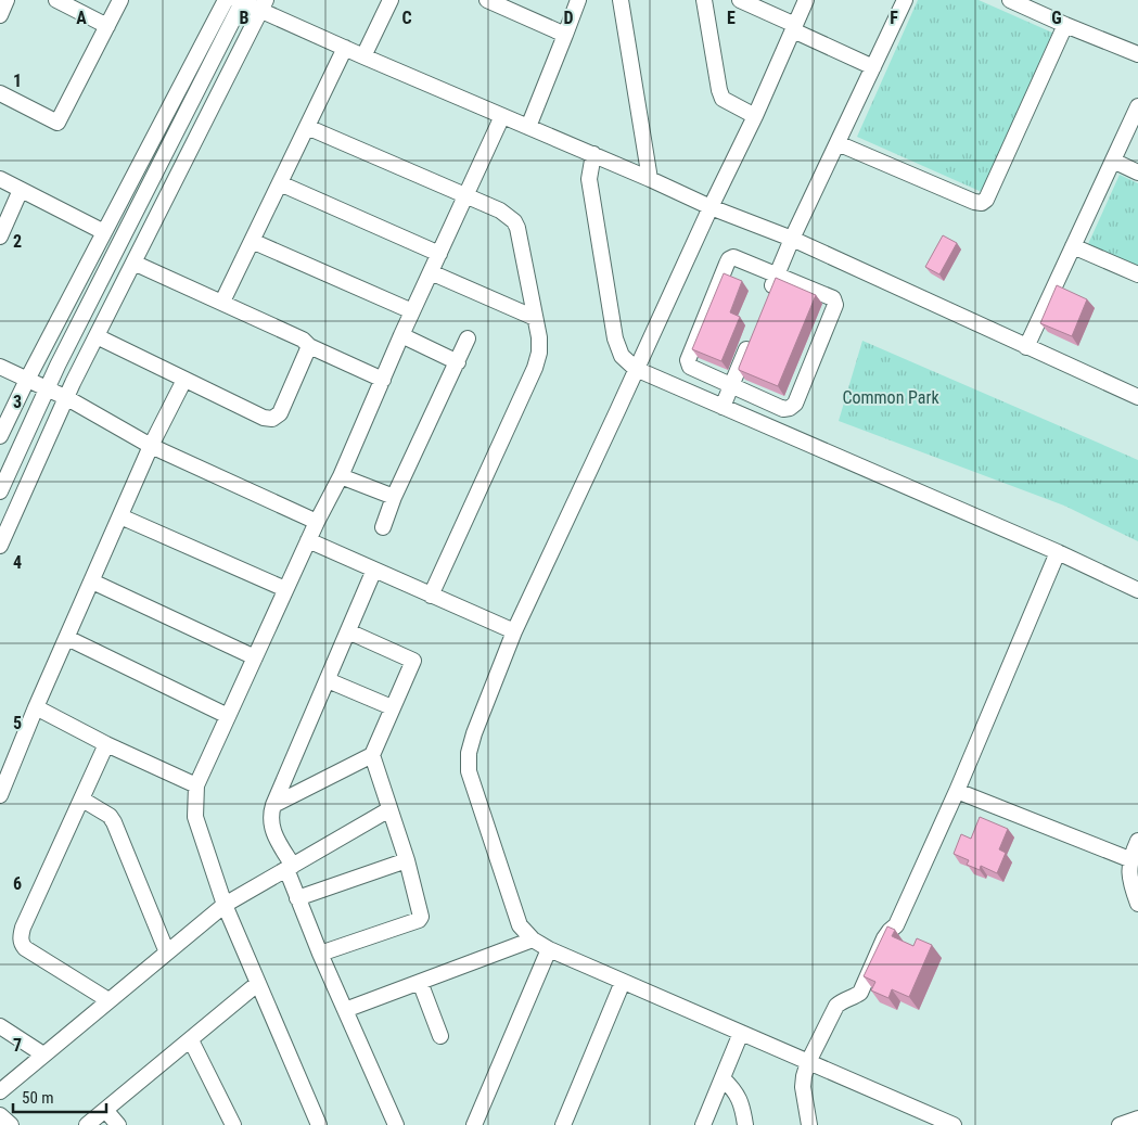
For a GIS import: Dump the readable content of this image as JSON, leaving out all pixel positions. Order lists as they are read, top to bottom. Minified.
{"parks":["Common Park"],"scale_bar":"50 m","grid":{"columns":["A","B","C","D","E","F","G"],"rows":["1","2","3","4","5","6","7"]}}
